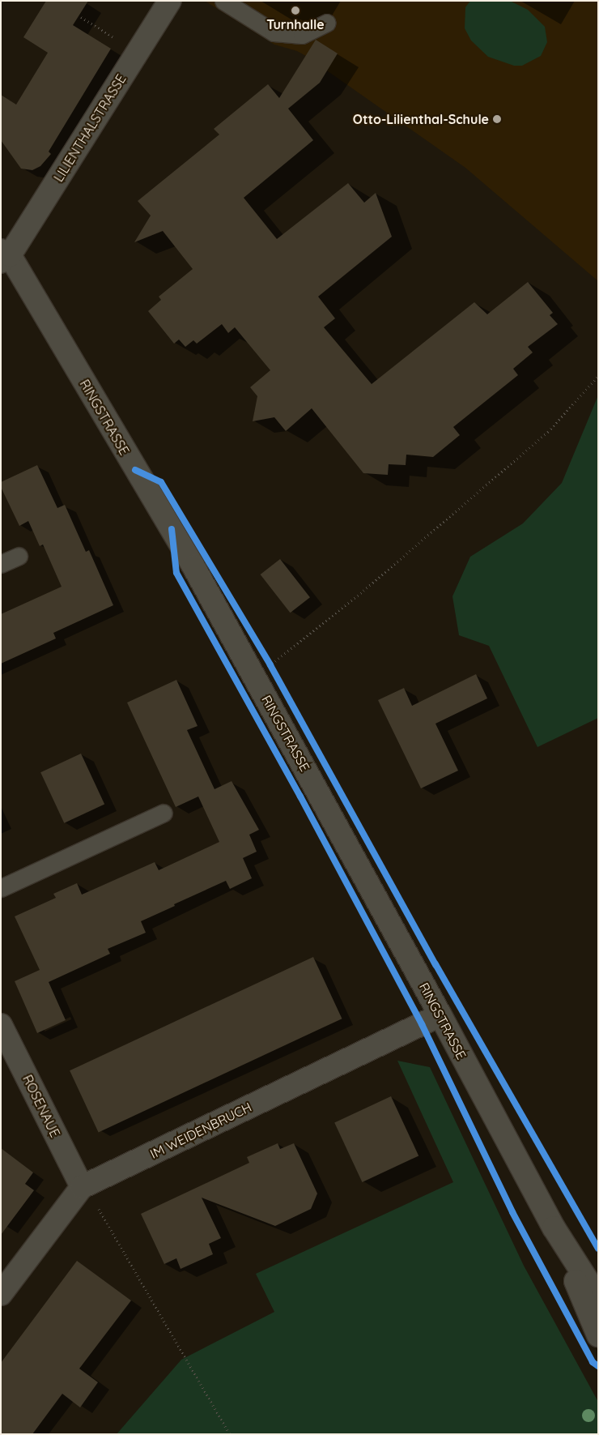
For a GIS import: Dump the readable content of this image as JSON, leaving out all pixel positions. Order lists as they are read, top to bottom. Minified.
{"streets":{"street":["LILIENTHALSTRASSE","RINGSTRASSE","ROSENAUE","IM WEIDENBRUCH"]},"crossings":[["LILIENTHALSTRASSE","RINGSTRASSE"],["RINGSTRASSE","IM WEIDENBRUCH"],["ROSENAUE","IM WEIDENBRUCH"]],"places":["Turnhalle","Otto-Lilienthal-Schule"]}
